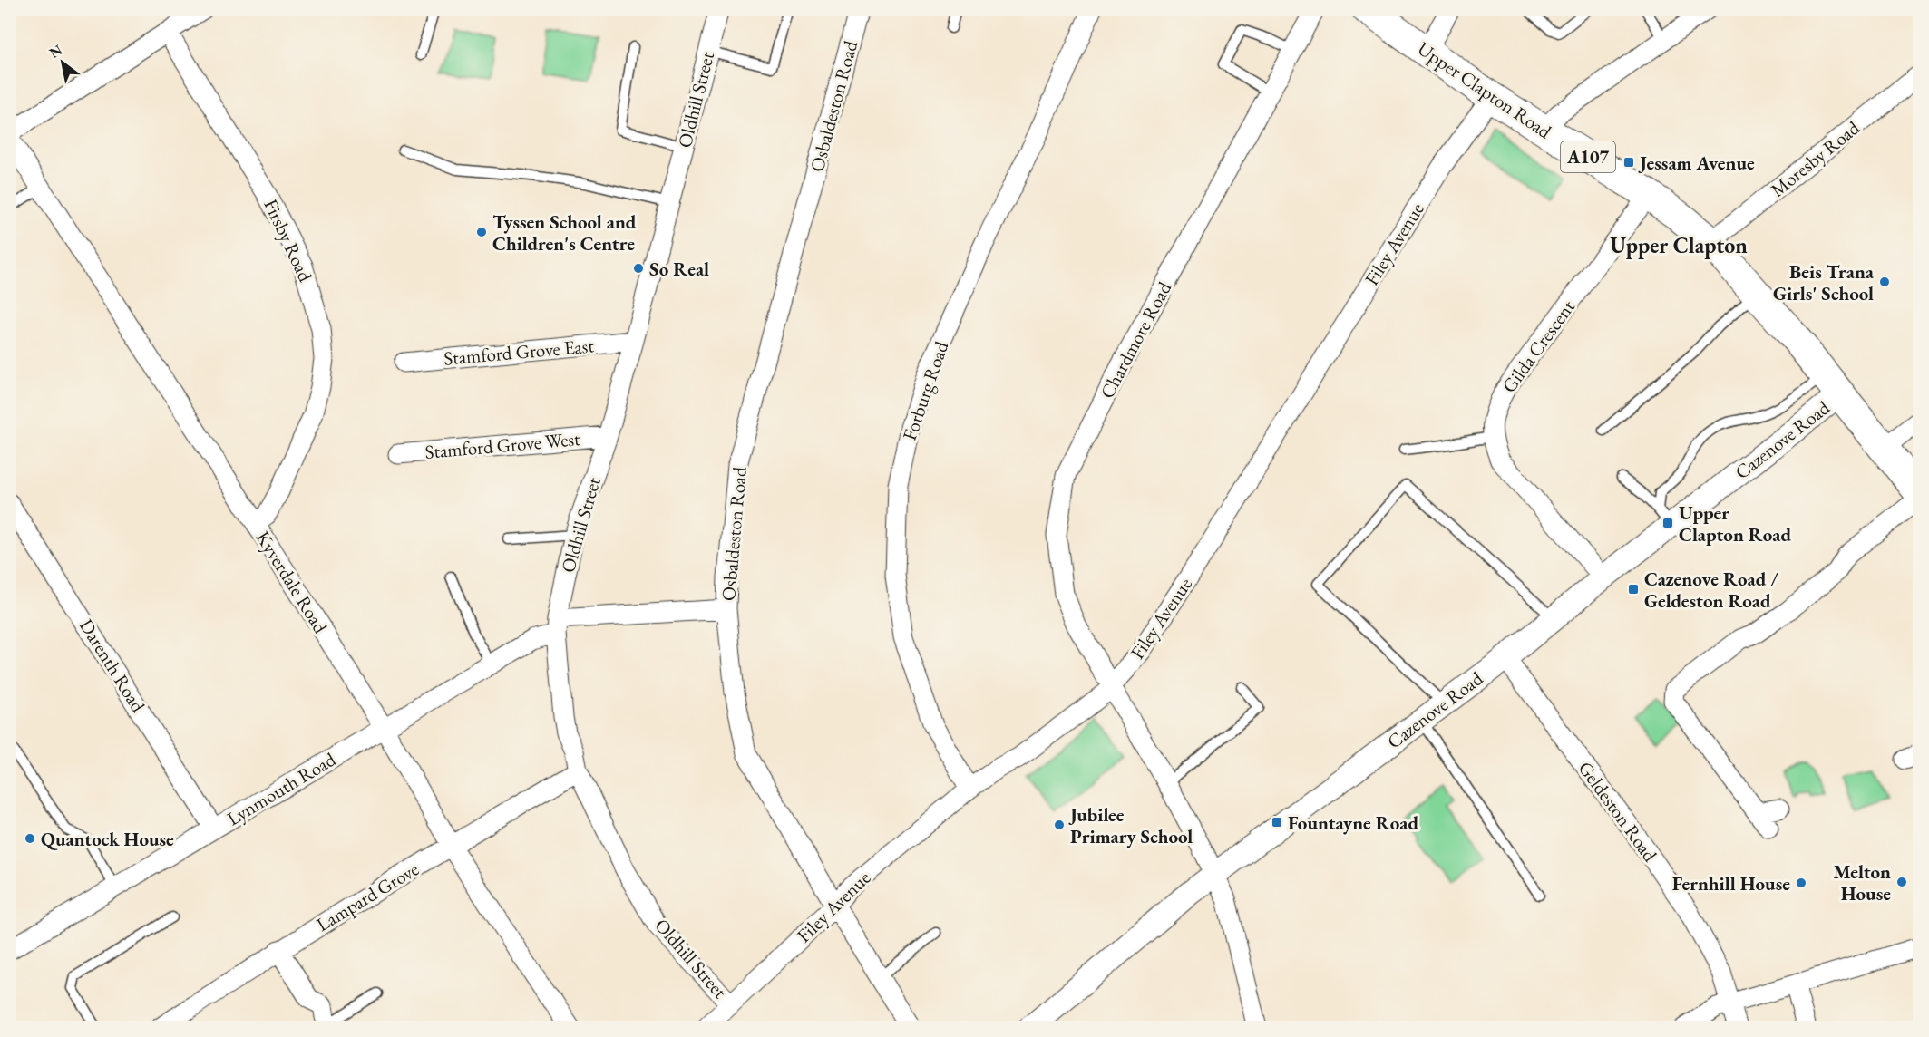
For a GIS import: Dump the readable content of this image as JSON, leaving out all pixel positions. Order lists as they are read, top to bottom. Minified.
{"streets":{"highway":["Upper Clapton Road","A107"],"street":["Oldhill Street","Osbaldeston Road","Moresby Road","Firsby Road","Filey Avenue","Chardmore Road","Gilda Crescent","Stamford Grove East","Forburg Road","Cazenove Road","Stamford Grove West","Kyverdale Road","Darenth Road","Lynmouth Road","Geldeston Road","Lampard Grove"]},"crossings":[["Upper Clapton Road","Moresby Road"],["Upper Clapton Road","Filey Avenue"],["Upper Clapton Road","Gilda Crescent"],["Upper Clapton Road","Cazenove Road"],["Oldhill Street","Filey Avenue"],["Oldhill Street","Stamford Grove East"],["Oldhill Street","Stamford Grove West"],["Oldhill Street","Lynmouth Road"],["Oldhill Street","Lampard Grove"],["Osbaldeston Road","Filey Avenue"],["Osbaldeston Road","Lynmouth Road"],["Firsby Road","Kyverdale Road"],["Filey Avenue","Chardmore Road"],["Filey Avenue","Forburg Road"],["Gilda Crescent","Cazenove Road"],["Cazenove Road","Geldeston Road"],["Kyverdale Road","Lynmouth Road"],["Kyverdale Road","Lampard Grove"],["Darenth Road","Lynmouth Road"]],"districts":["Upper Clapton"],"places":{"transit":["Jessam Avenue","Upper Clapton Road","Cazenove Road / Geldeston Road","Fountayne Road"],"other":["Tyssen School and Children's Centre","So Real","Beis Trana Girls' School","Jubilee Primary School","Quantock House","Melton House","Fernhill House"]},"north":"top left"}
